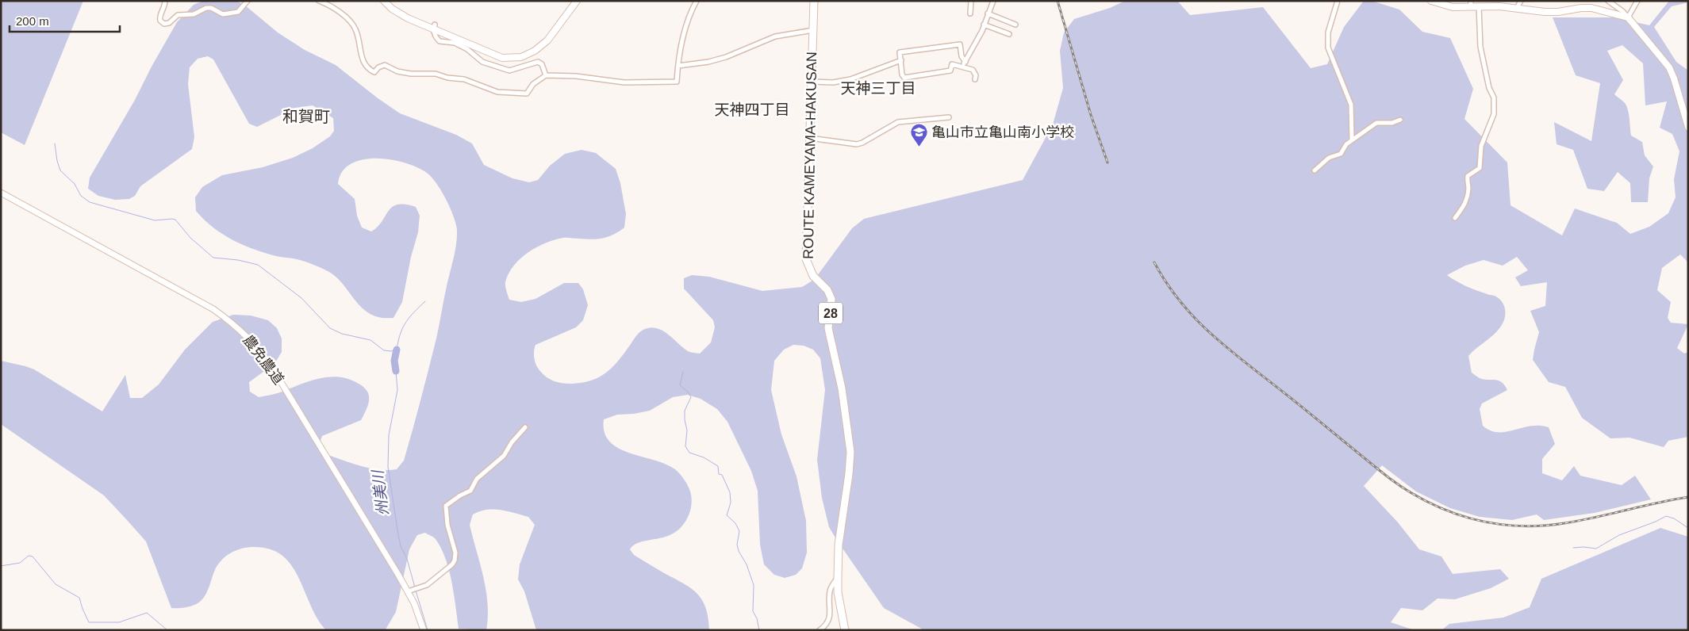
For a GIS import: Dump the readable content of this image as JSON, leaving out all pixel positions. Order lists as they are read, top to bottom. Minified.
{"streets":{"main road":["ROUTE KAMEYAMA-HAKUSAN","28"],"street":["農免農道"]},"districts":["天神三丁目","天神四丁目","和賀町"],"water":["州美川"],"places":{"school or university":["亀山市立亀山南小学校"]},"scale_bar":"200 m"}
